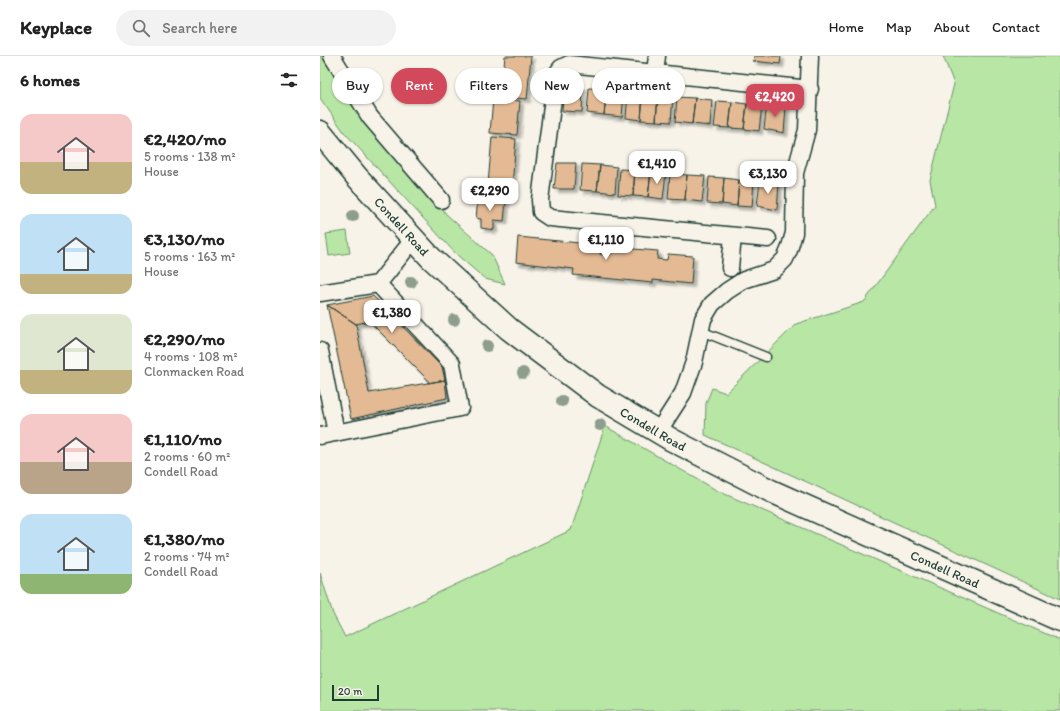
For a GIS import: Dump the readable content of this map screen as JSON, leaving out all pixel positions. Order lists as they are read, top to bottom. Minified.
{"streets":{"main road":["Condell Road"]},"scale_bar":"20 m","page":{"header":"Keyplace","search":"Search here","nav":["Home","Map","About","Contact"],"heading":"6 homes","chip":["Buy","Rent","Filters","New","Apartment"],"price":["€2,420","€1,410","€3,130","€2,290","€1,110","€1,380"],"list":[{"name":"€2,420/mo","note":"5 rooms · 138 m² · House"},{"name":"€3,130/mo","note":"5 rooms · 163 m² · House"},{"name":"€2,290/mo","note":"4 rooms · 108 m² · Clonmacken Road"},{"name":"€1,110/mo","note":"2 rooms · 60 m² · Condell Road"},{"name":"€1,380/mo","note":"2 rooms · 74 m² · Condell Road"}],"scale":"20 m"}}
